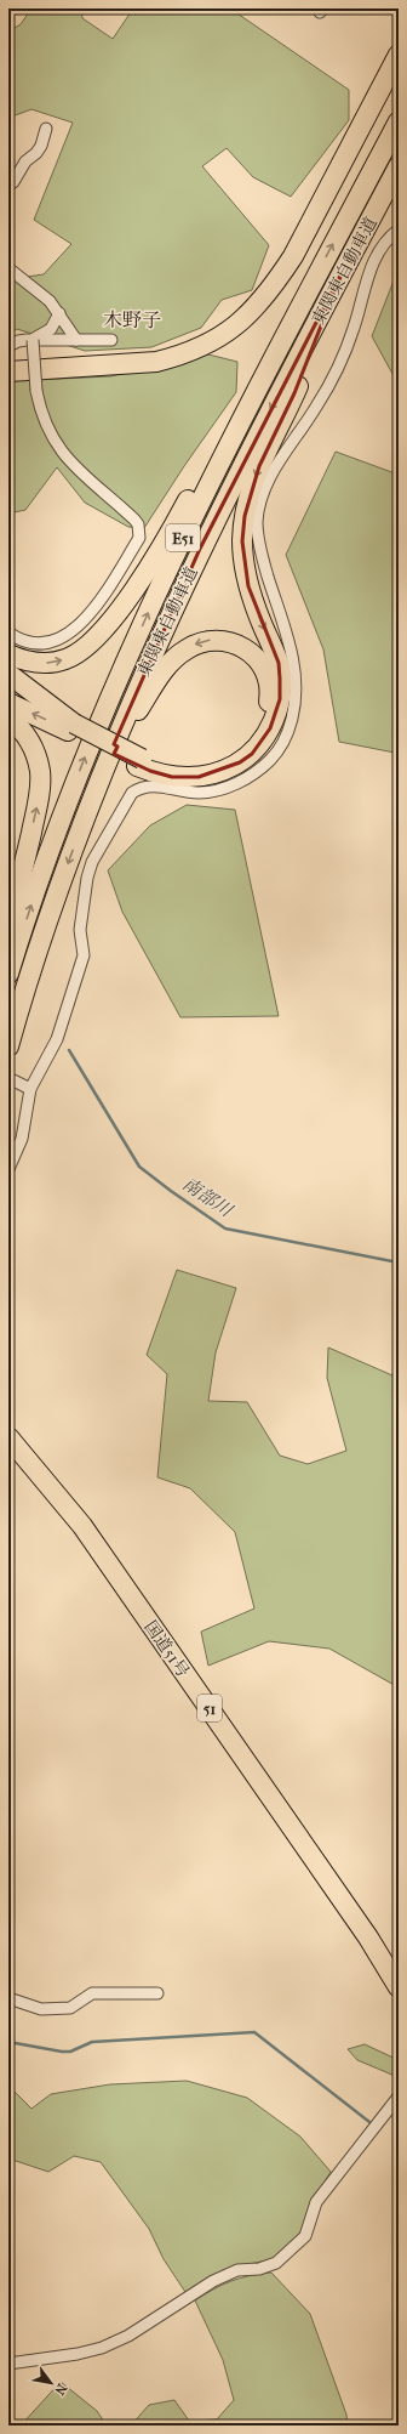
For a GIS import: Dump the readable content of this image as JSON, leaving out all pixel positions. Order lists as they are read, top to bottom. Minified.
{"streets":{"highway":["東関東自動車道","E51","国道51号","51"]},"districts":["木野子"],"water":["南部川"],"north":"bottom right"}
